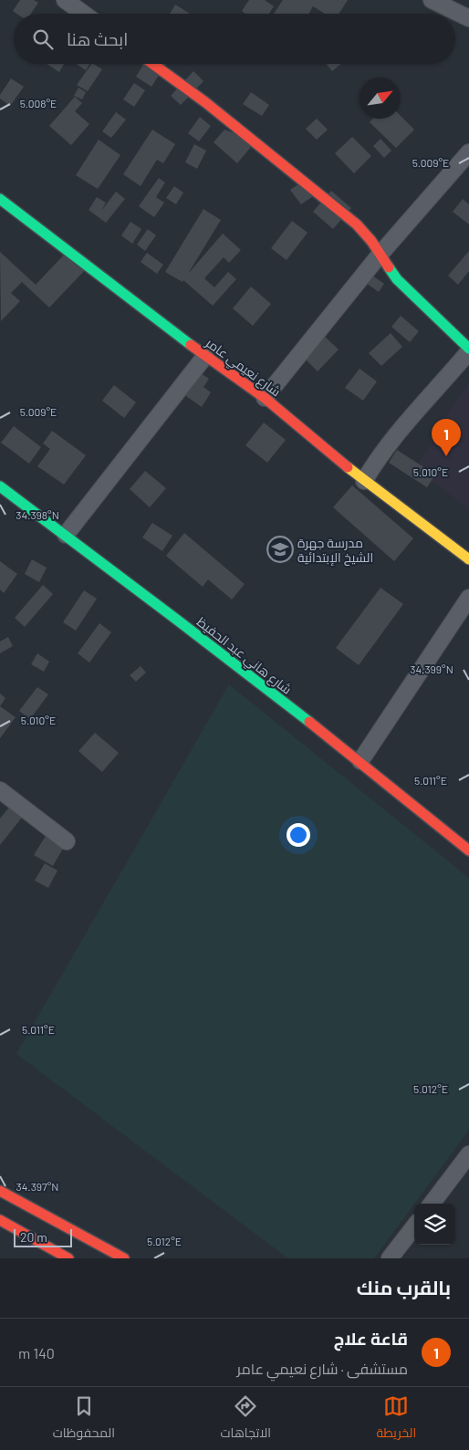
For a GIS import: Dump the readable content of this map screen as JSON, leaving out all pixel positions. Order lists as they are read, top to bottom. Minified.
{"streets":{"street":["شارع نعيمي عامر","شارع هاني عبد الحفيظ"]},"places":{"school or university":["مدرسة جهرة الشيخ الإبتدائية"]},"scale_bar":"20 m","north":"top right","page":{"search":"ابحث هنا","pins":"1","scale":"20 m","heading":"بالقرب منك","list":[{"mark":"1","name":"قاعة علاج","note":"مستشفى · شارع نعيمي عامر","value":"140 m"}],"nav":["الخريطة","الاتجاهات","المحفوظات"]},"coordinates":["5.008°E","5.009°E","5.010°E","34.398°N","34.399°N","5.011°E","5.012°E","34.397°N"]}
